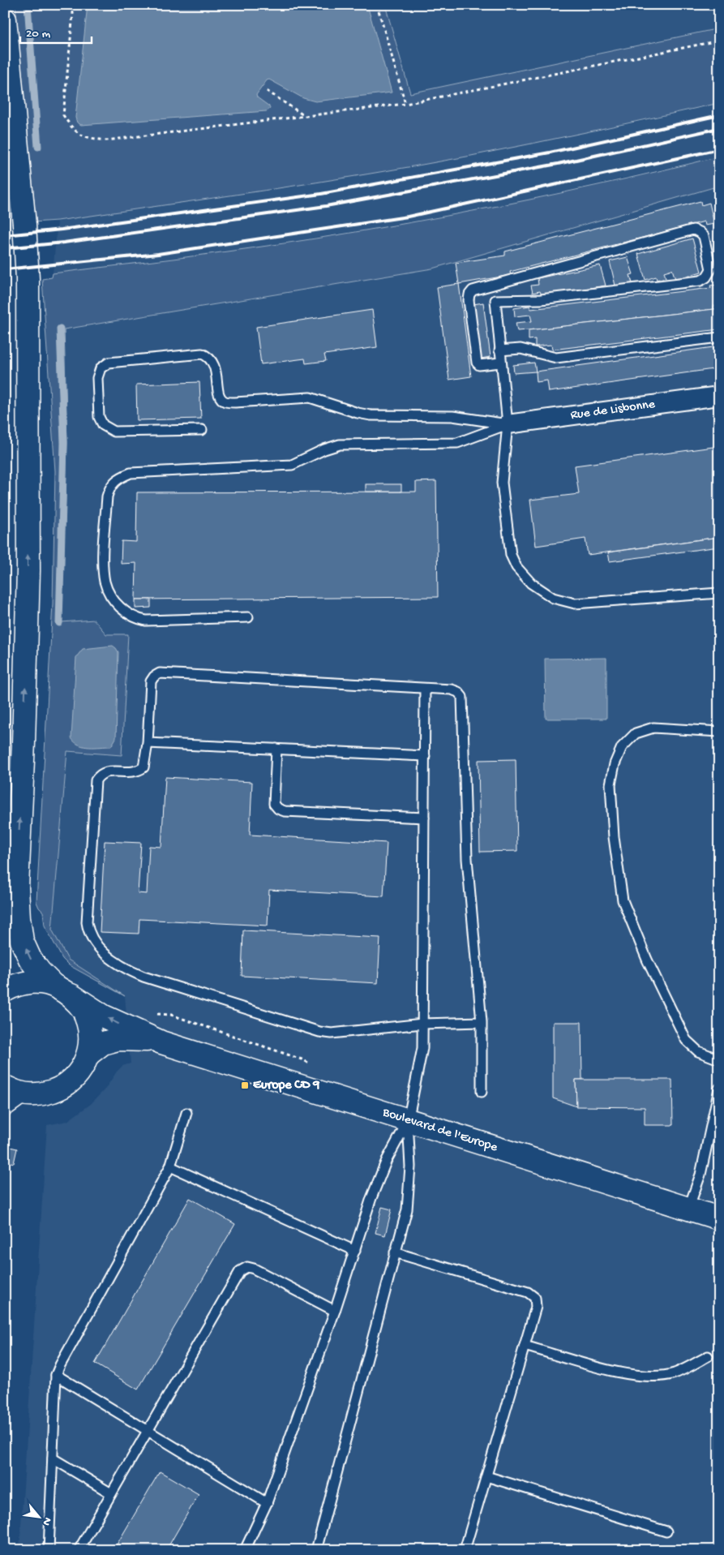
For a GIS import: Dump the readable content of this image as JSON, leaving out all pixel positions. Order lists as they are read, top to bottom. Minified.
{"streets":{"main road":["Boulevard de l'Europe"],"street":["Rue de Lisbonne"]},"places":{"transit":["Europe CD 9"]},"scale_bar":"20 m","north":"bottom right"}
